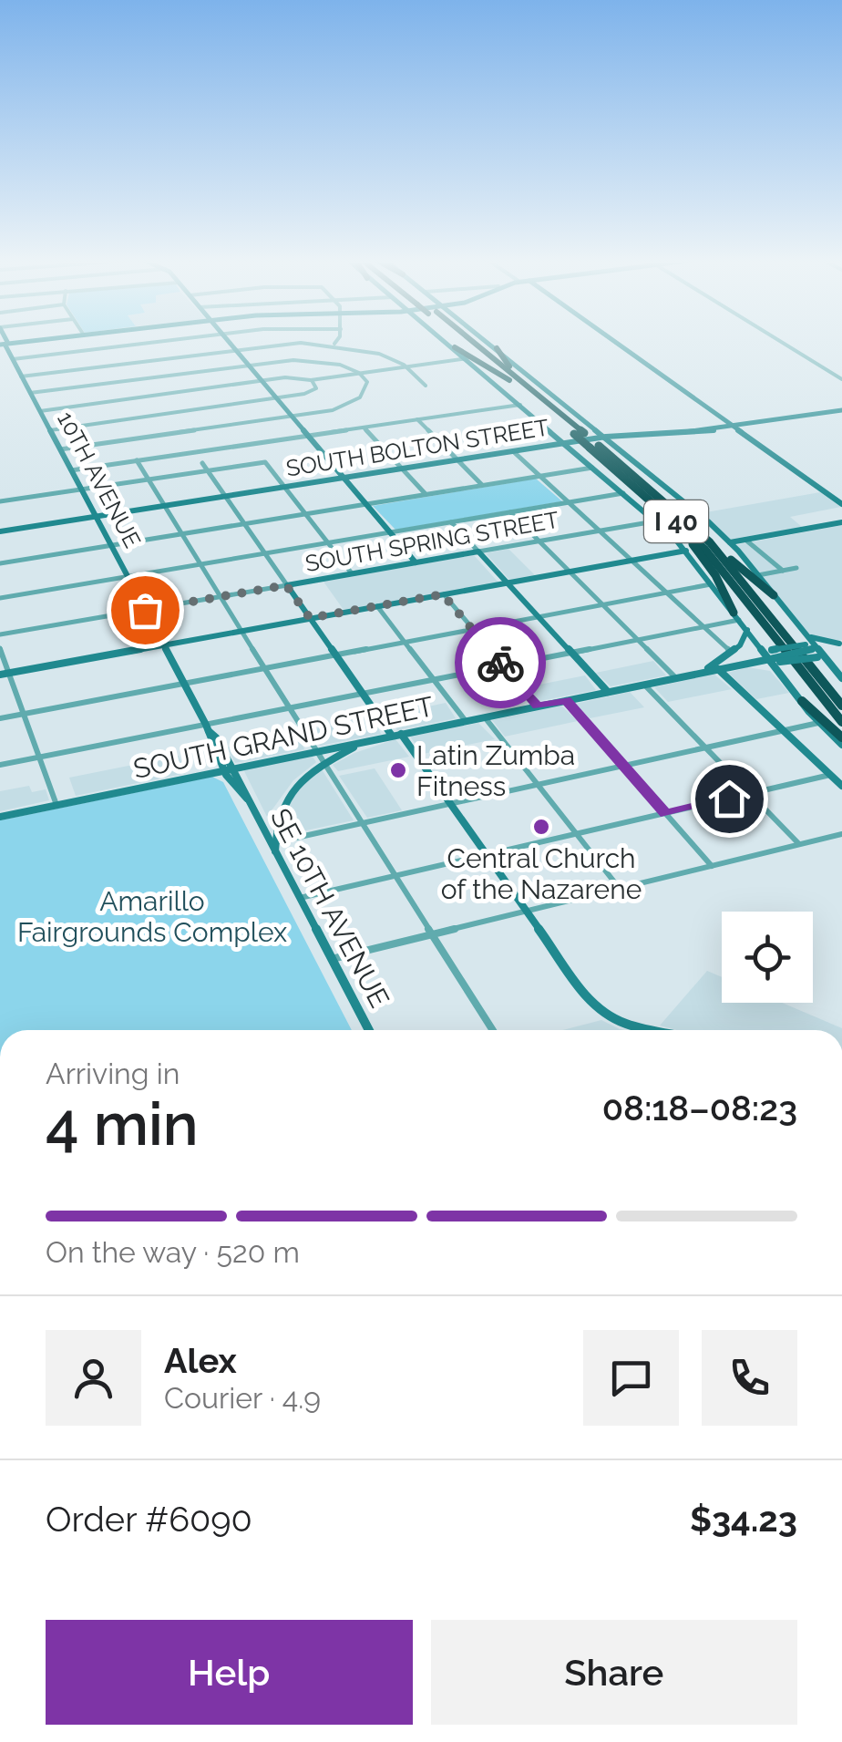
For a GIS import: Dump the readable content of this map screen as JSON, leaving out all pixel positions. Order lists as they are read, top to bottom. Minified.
{"streets":{"highway":["I 40"],"main road":["SOUTH BOLTON STREET","10TH AVENUE","SOUTH SPRING STREET","SOUTH GRAND STREET","SE 10TH AVENUE"]},"crossings":[["SOUTH BOLTON STREET","10TH AVENUE"],["10TH AVENUE","SOUTH SPRING STREET"],["10TH AVENUE","SOUTH GRAND STREET"],["10TH AVENUE","SE 10TH AVENUE"]],"parks":["Amarillo Fairgrounds Complex"],"places":["Latin Zumba Fitness","Central Church of the Nazarene"],"page":{"heading":["4 min","Arriving in","08:18–08:23"],"panel":["Alex","Courier · 4.9","Order #6090","$34.23"],"bar":"On the way · 520 m","buttons":["Help","Share"]}}
